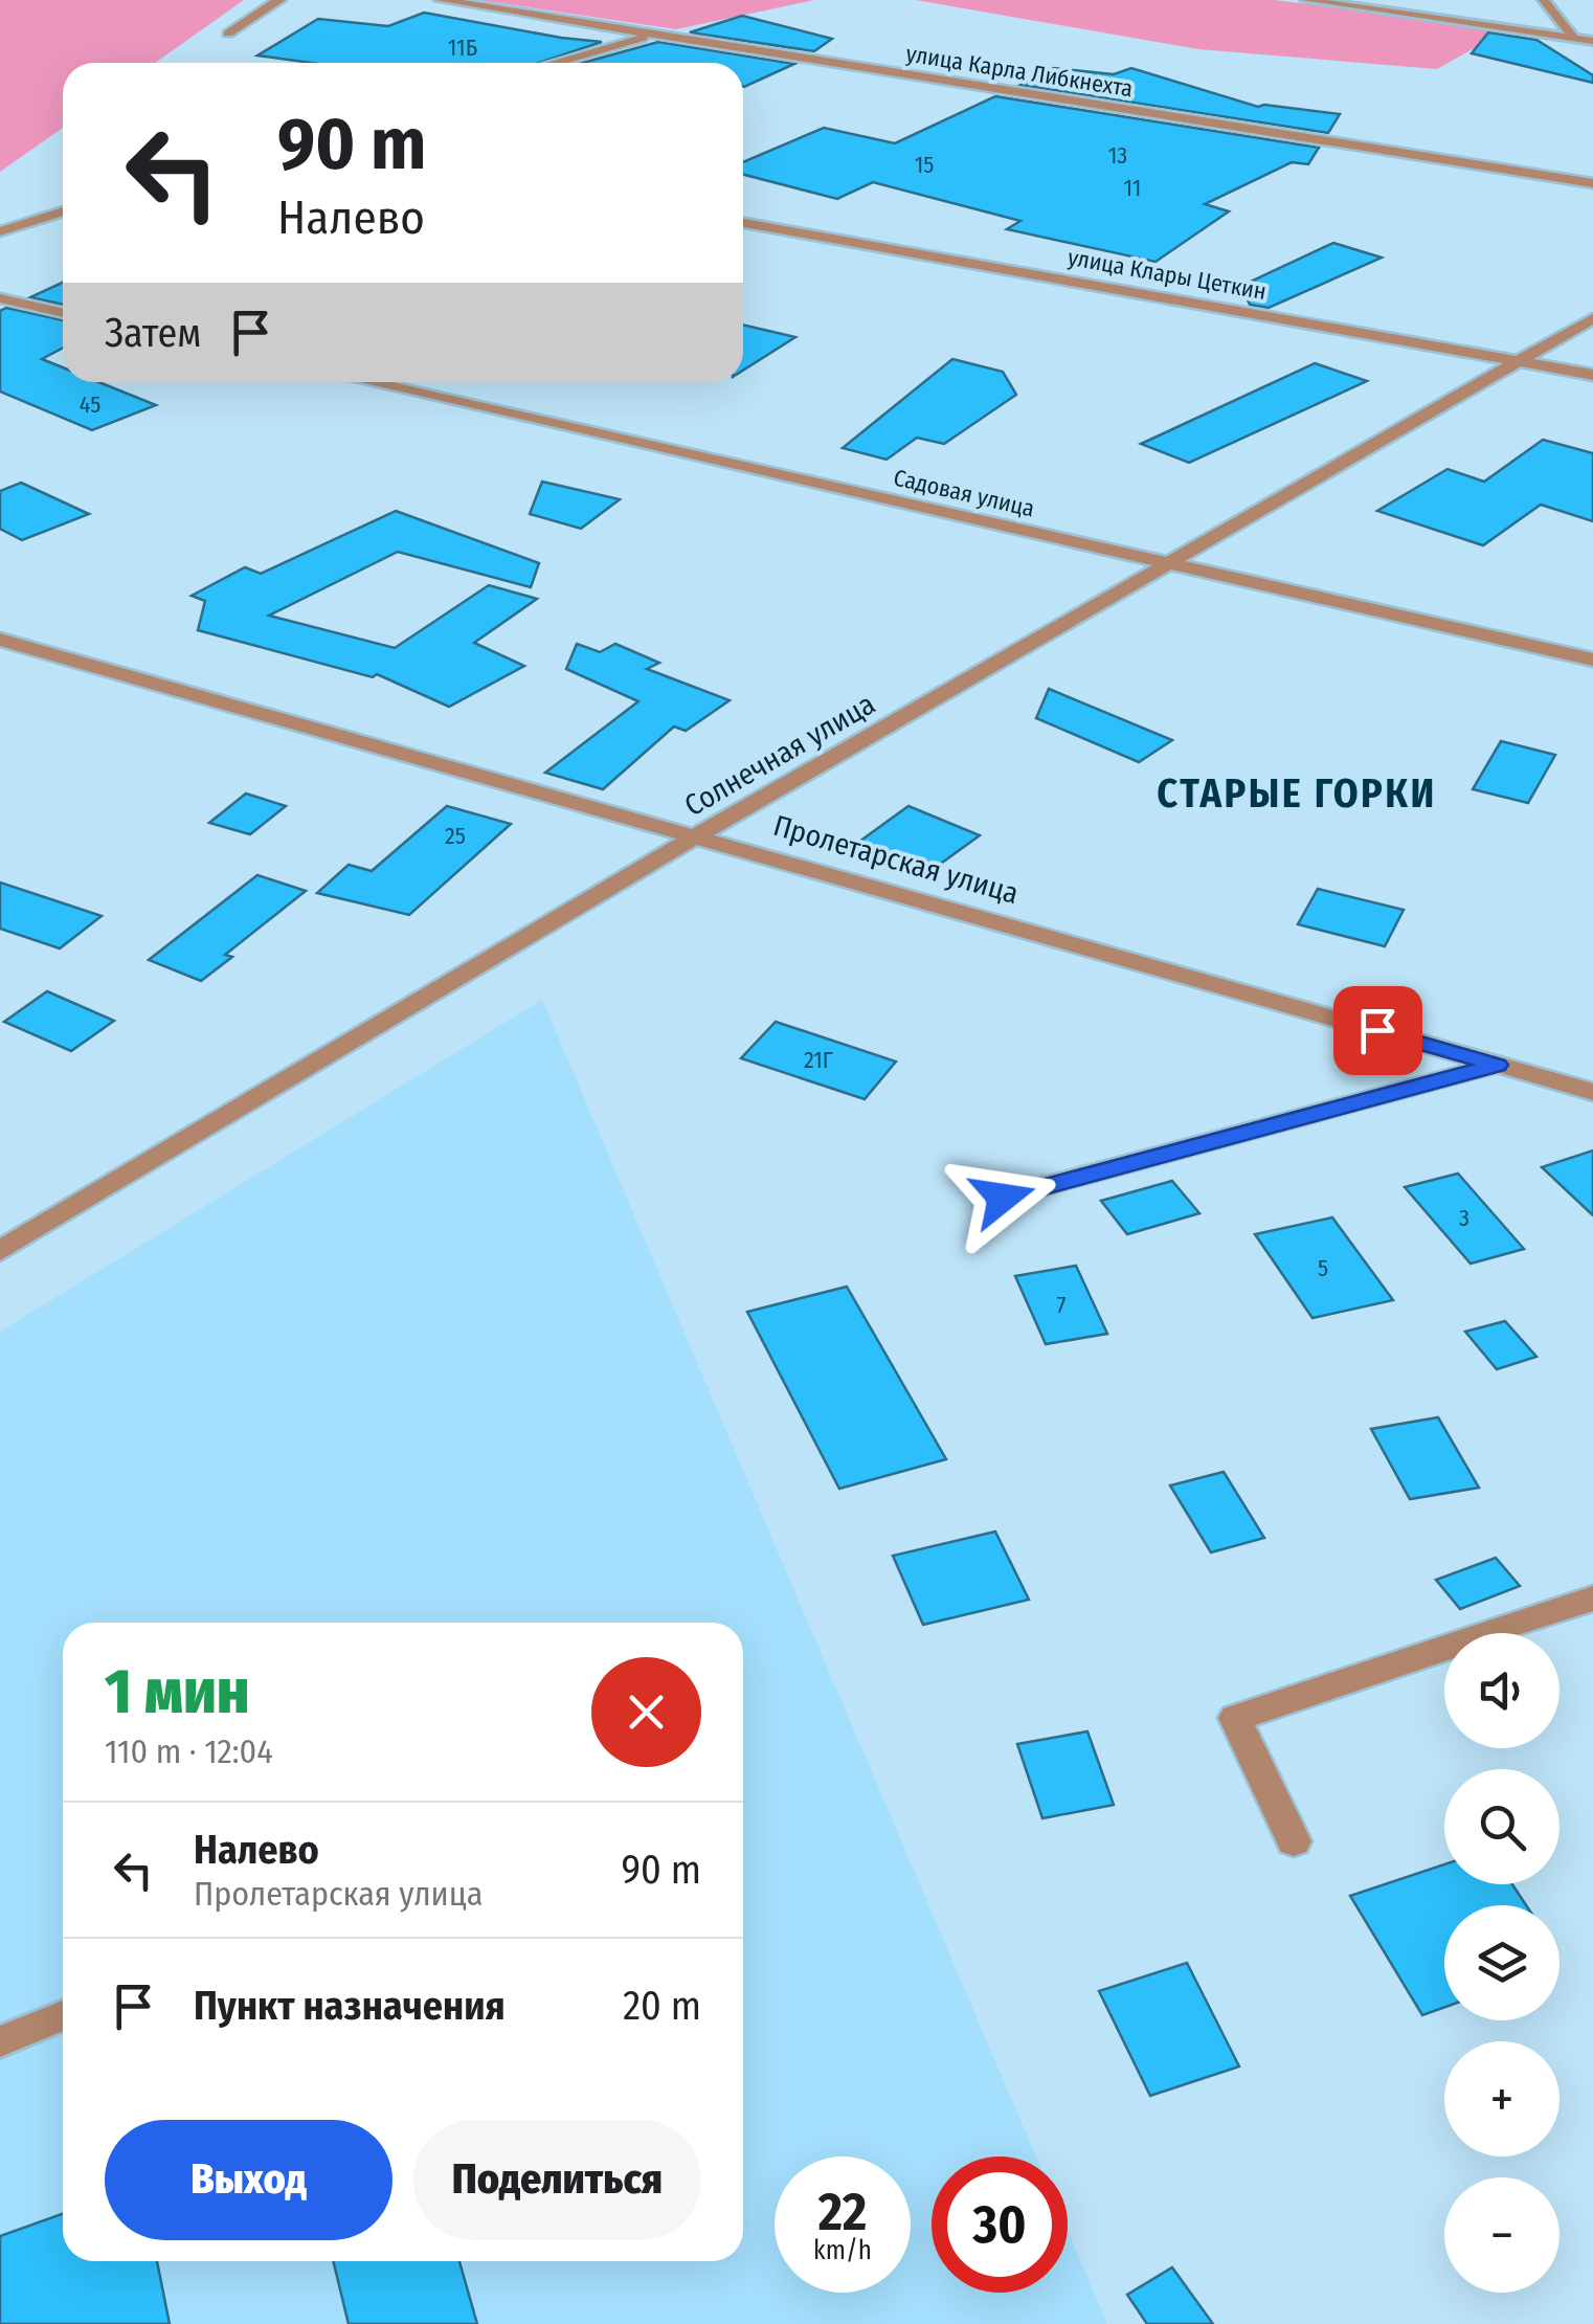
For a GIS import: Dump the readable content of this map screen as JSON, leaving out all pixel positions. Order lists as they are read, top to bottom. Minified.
{"streets":{"street":["улица Карла Либкнехта","улица Клары Цеткин","Садовая улица","Солнечная улица","Пролетарская улица"]},"crossings":[["улица Клары Цеткин","Солнечная улица"],["Садовая улица","Солнечная улица"],["Солнечная улица","Пролетарская улица"]],"districts":["СТАРЫЕ ГОРКИ"],"house_numbers":["11Б","13","15","11","45","25","21Г","3","5","7"],"page":{"turn":["90 m","Налево"],"then":"Затем","heading":["1 мин","110 m · 12:04"],"map_buttons":["+","−"],"list":[{"name":"Налево","note":"Пролетарская улица","value":"90 m"},{"name":"Пункт назначения","value":"20 m"}],"buttons":["Выход","Поделиться"],"speed":"22 km/h","limit":"30"}}
